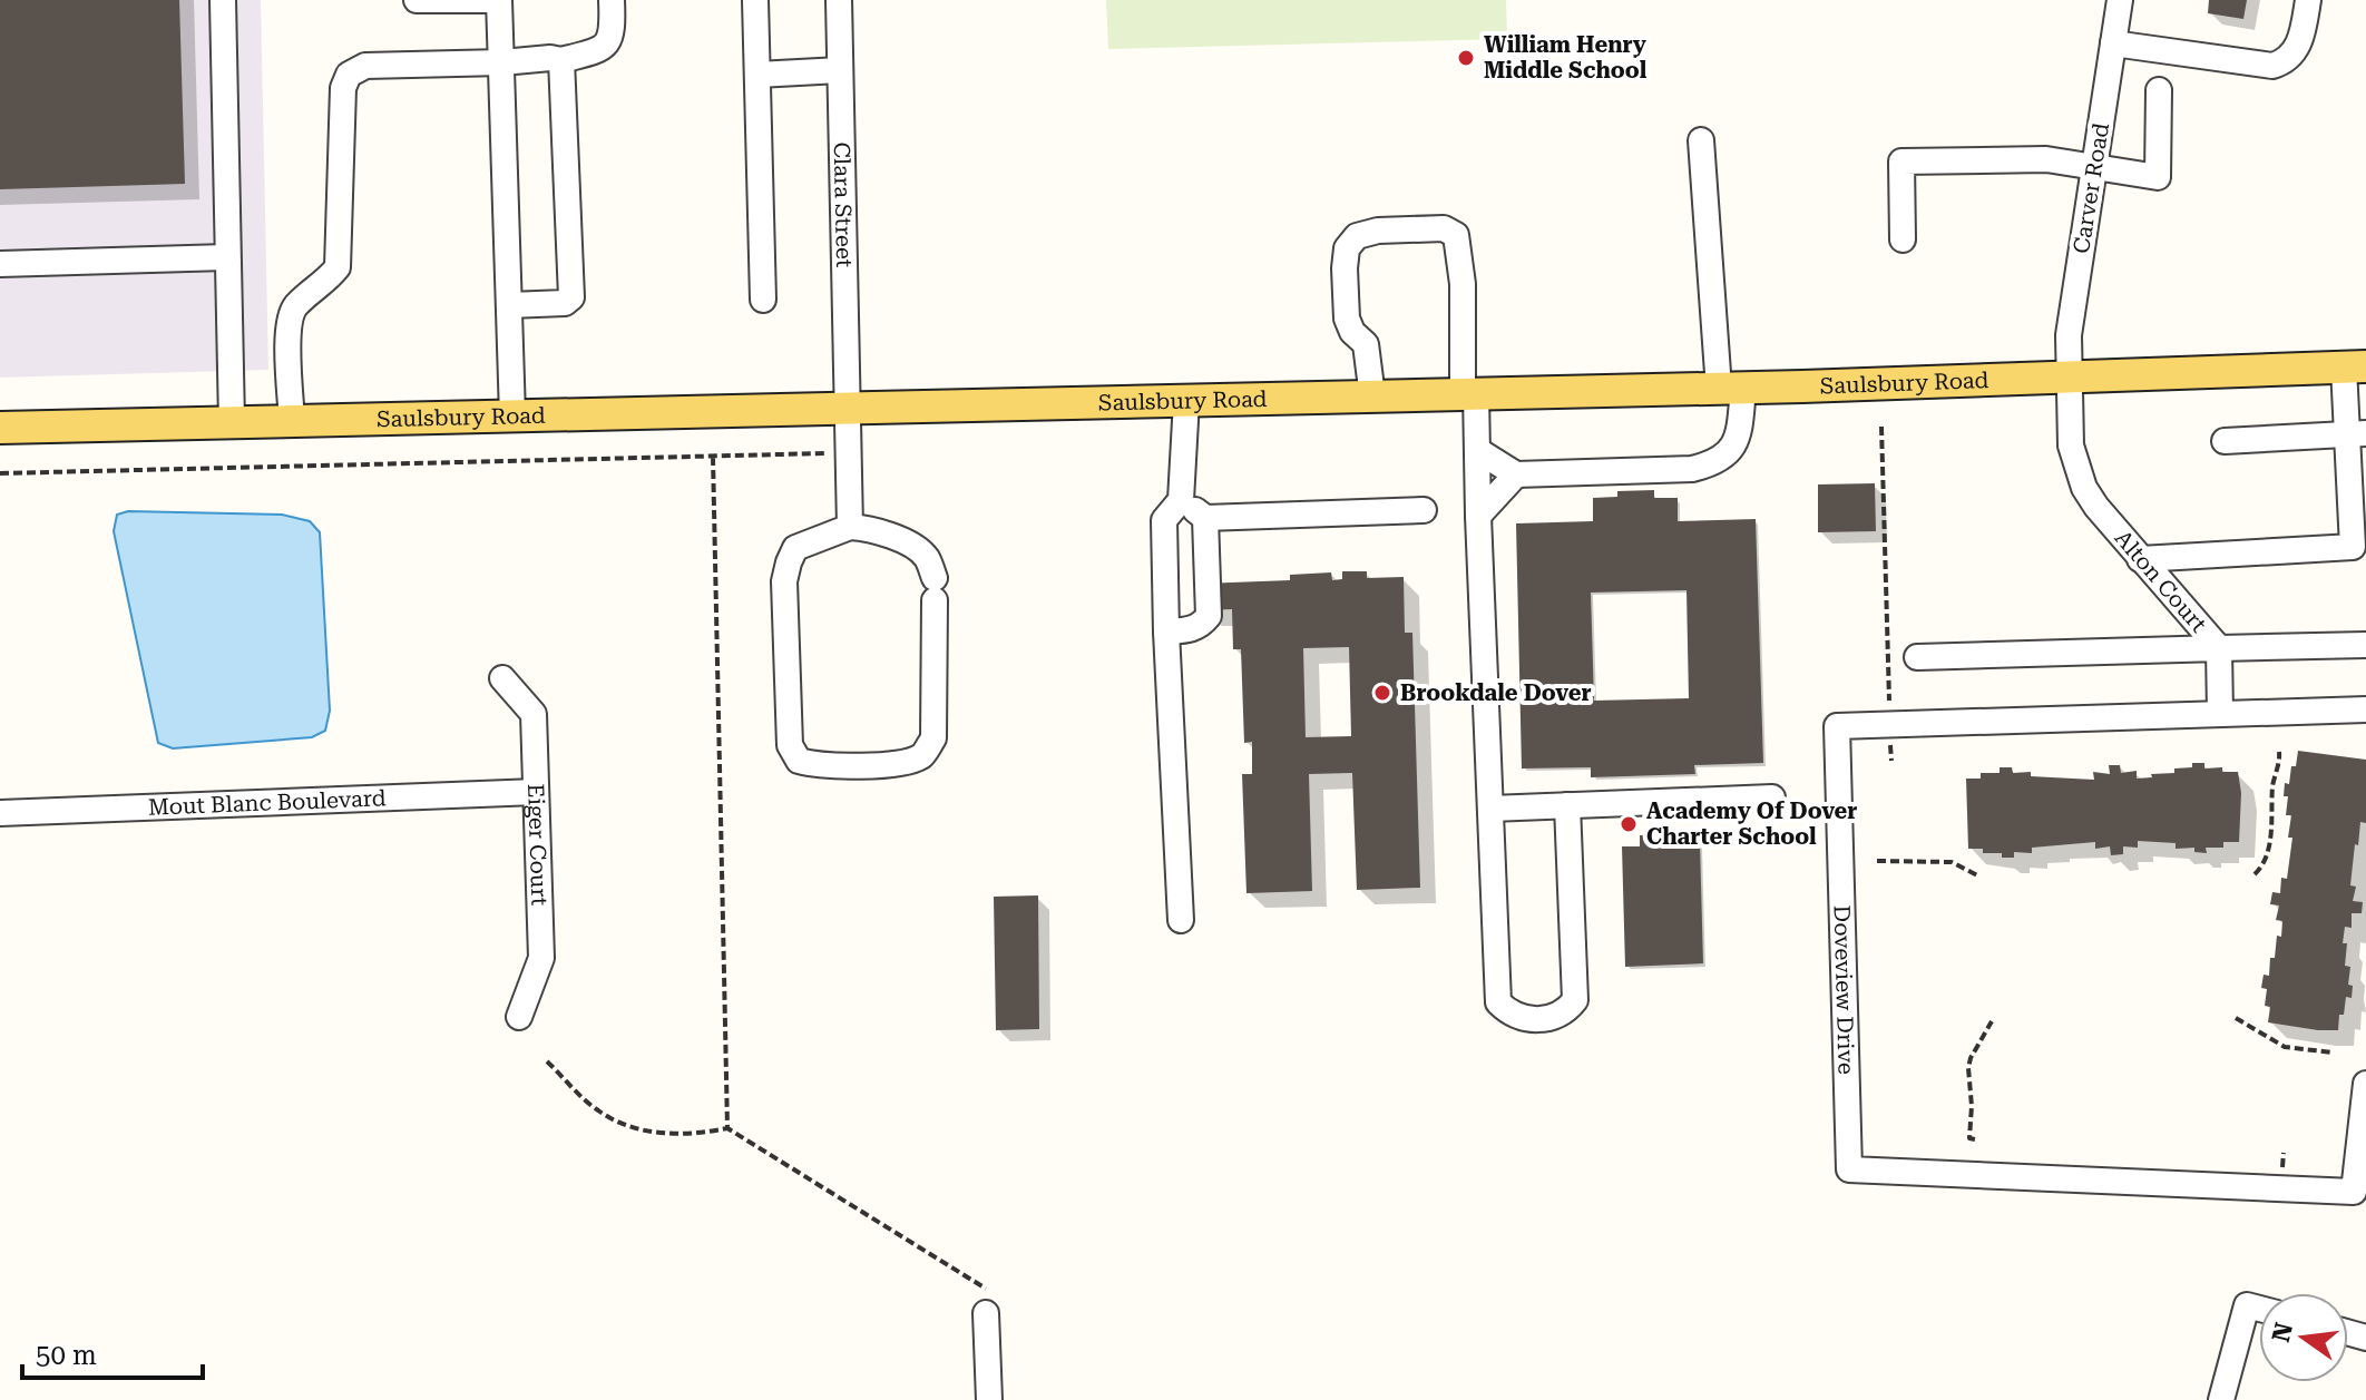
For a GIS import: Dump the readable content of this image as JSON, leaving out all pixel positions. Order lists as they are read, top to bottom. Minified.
{"streets":{"main road":["Saulsbury Road"],"street":["Carver Road","Clara Street","Alton Court","Mout Blanc Boulevard","Eiger Court","Doveview Drive"]},"crossings":[["Carver Road","Saulsbury Road"],["Carver Road","Alton Court"],["Clara Street","Saulsbury Road"],["Saulsbury Road","Alton Court"],["Mout Blanc Boulevard","Eiger Court"]],"places":["William Henry Middle School","Brookdale Dover","Academy Of Dover Charter School"],"scale_bar":"50 m","north":"left"}
